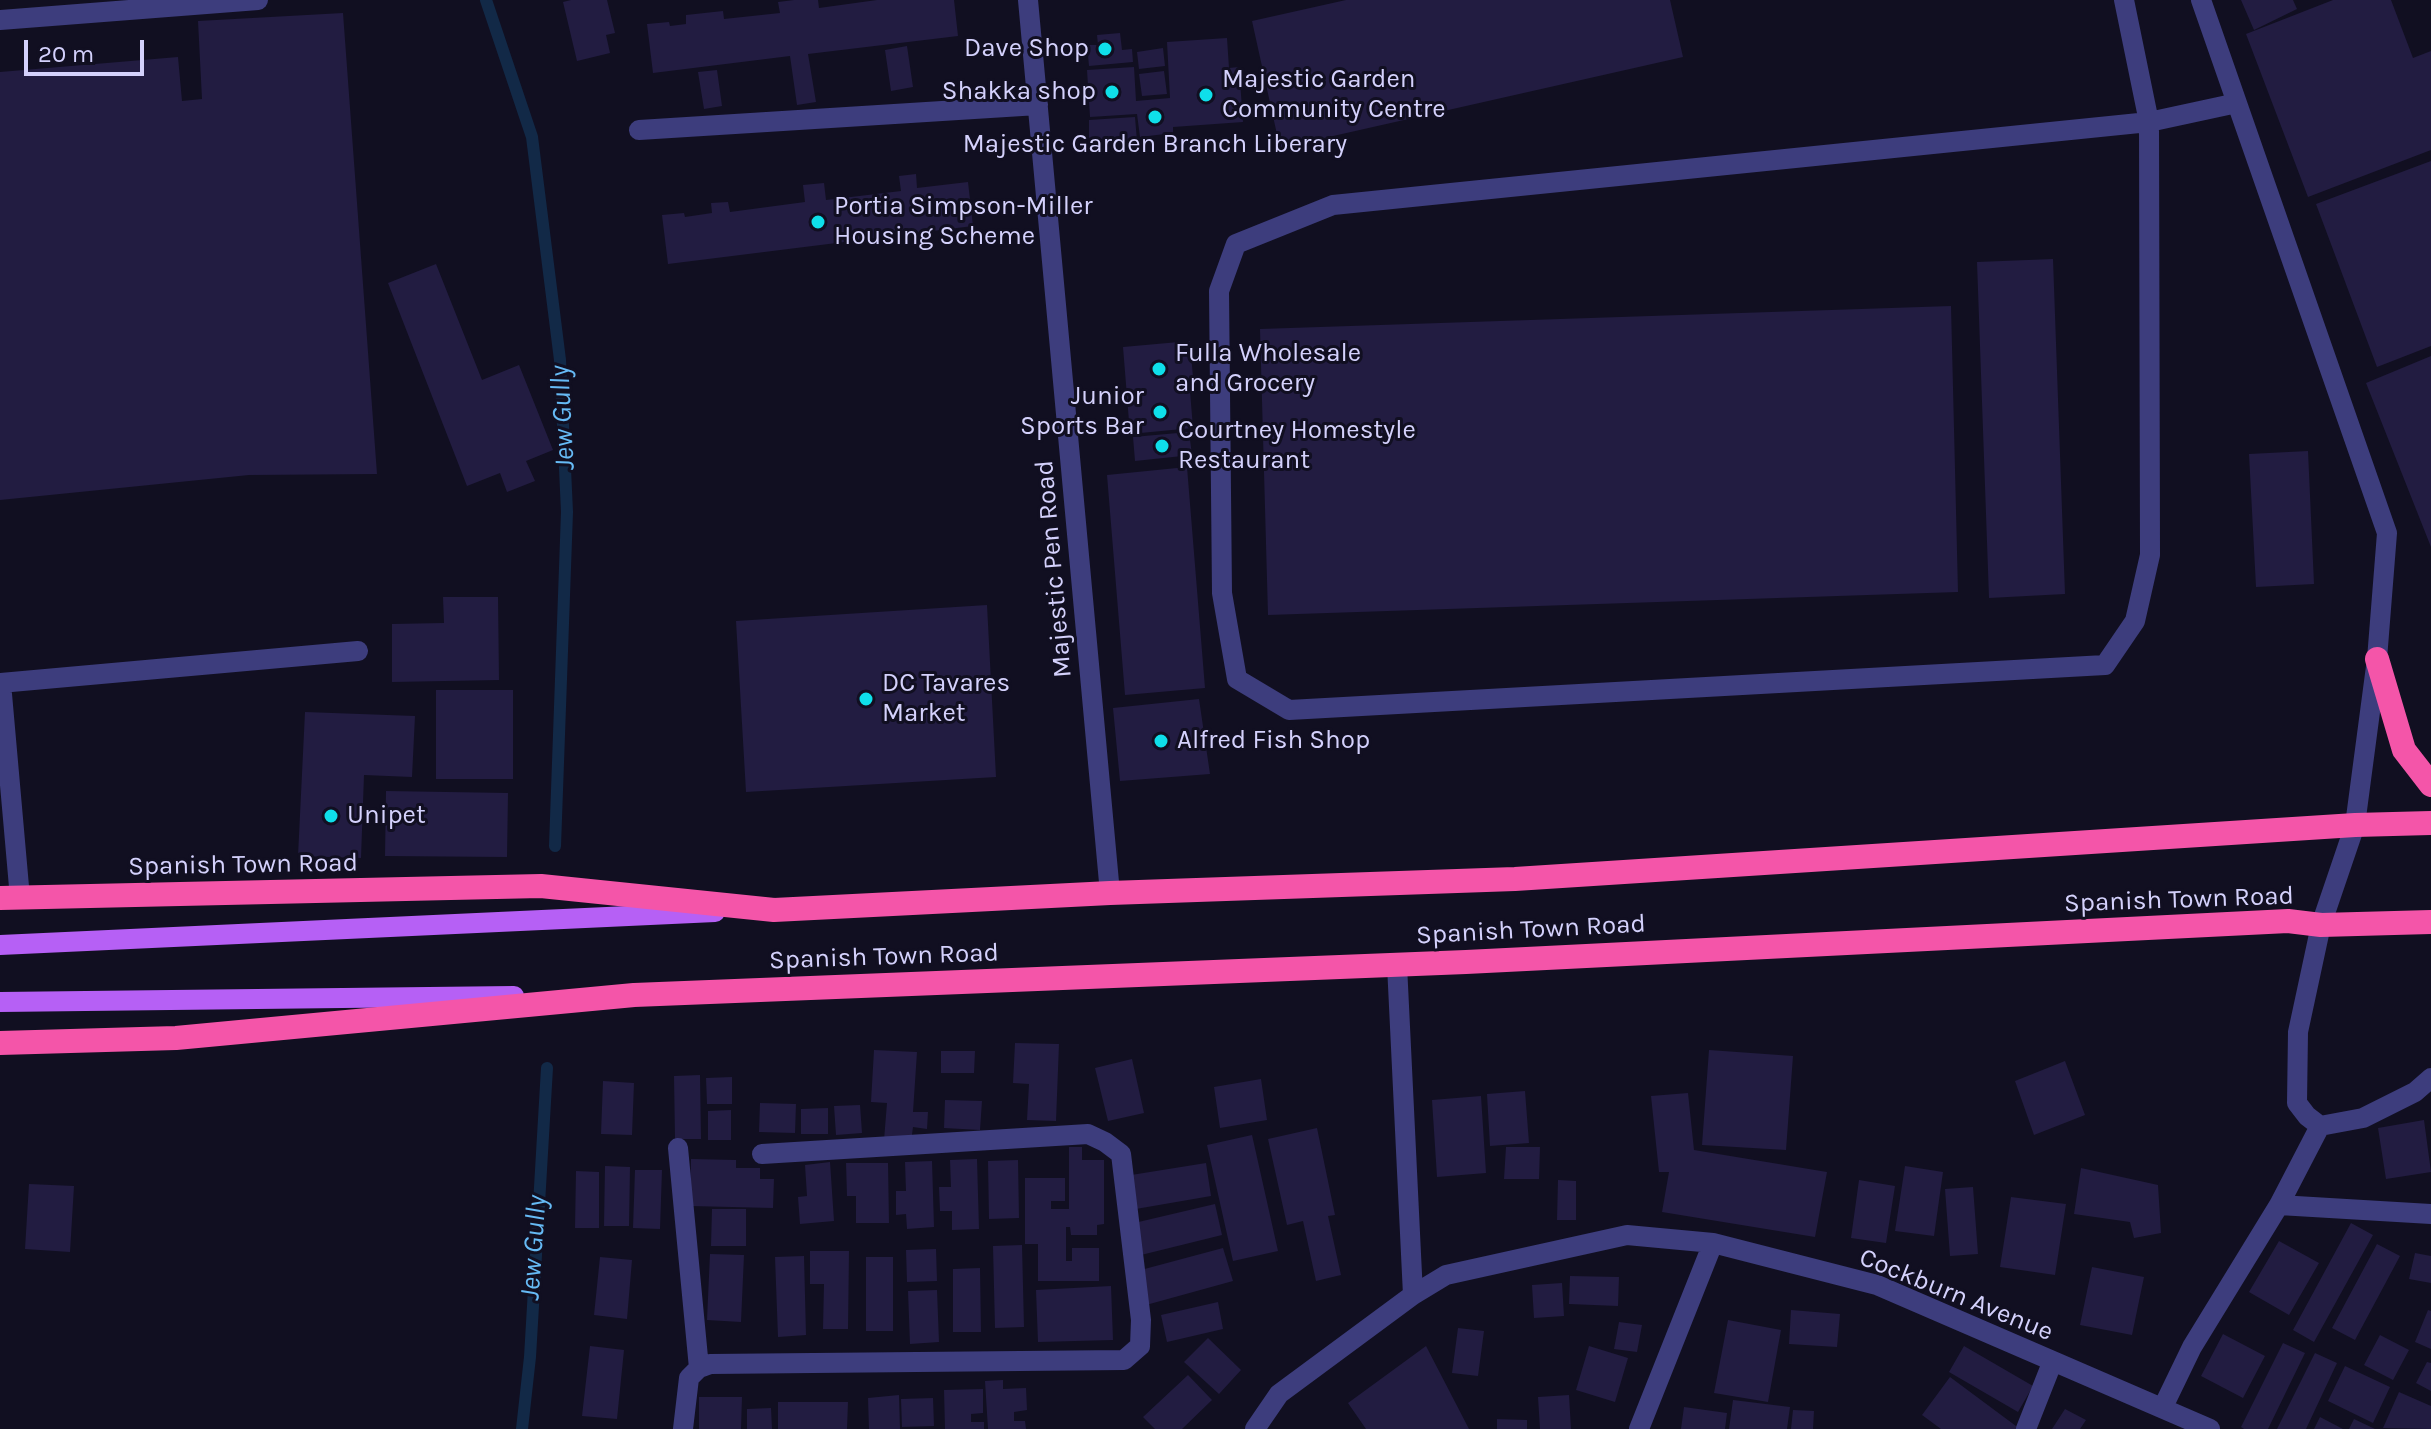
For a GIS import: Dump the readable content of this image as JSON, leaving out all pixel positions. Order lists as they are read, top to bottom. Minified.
{"streets":{"highway":["Spanish Town Road"],"street":["Majestic Pen Road","Cockburn Avenue"]},"crossings":[["Majestic Pen Road","Spanish Town Road"]],"water":["Jew Gully"],"places":["Dave Shop","Shakka shop","Majestic Garden Community Centre","Majestic Garden Branch Liberary","Portia Simpson-Miller Housing Scheme","Fulla Wholesale and Grocery","Junior Sports Bar","Courtney Homestyle Restaurant","DC Tavares Market","Alfred Fish Shop","Unipet"],"scale_bar":"20 m"}
